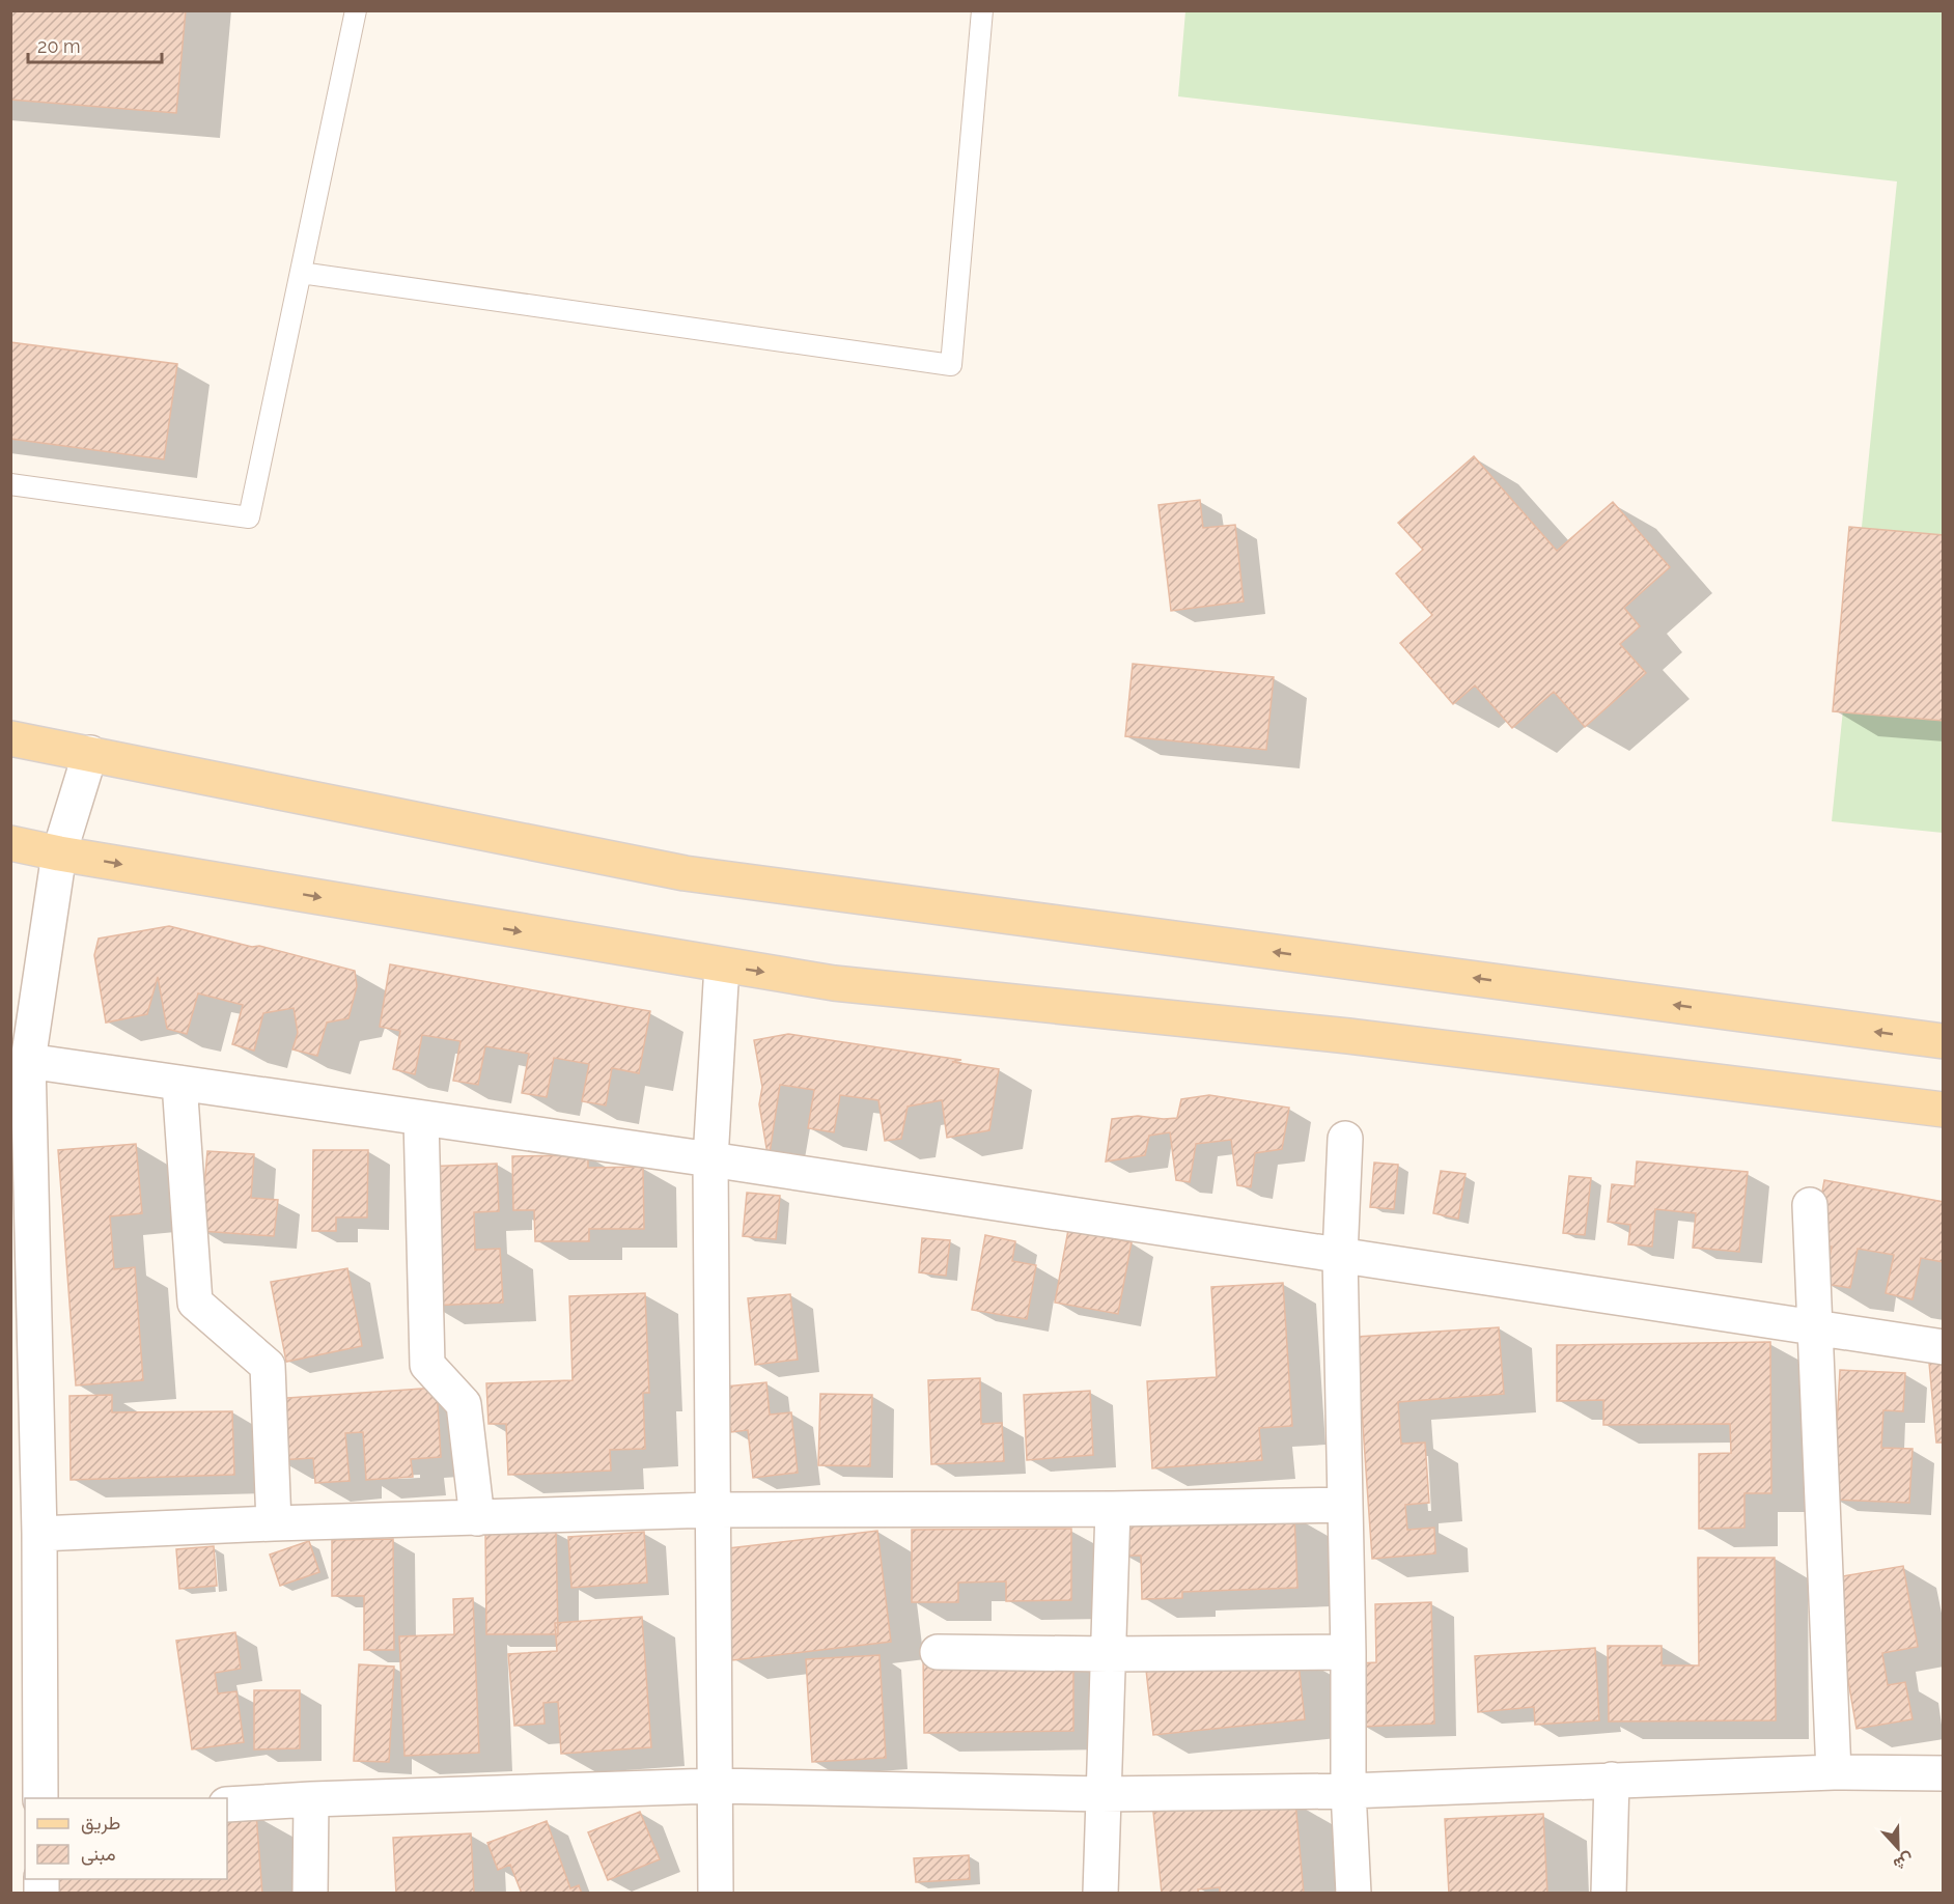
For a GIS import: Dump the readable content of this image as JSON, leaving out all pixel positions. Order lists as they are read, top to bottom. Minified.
{"legend":["طريق","مبنى"],"scale_bar":"20 m","north":"bottom"}
